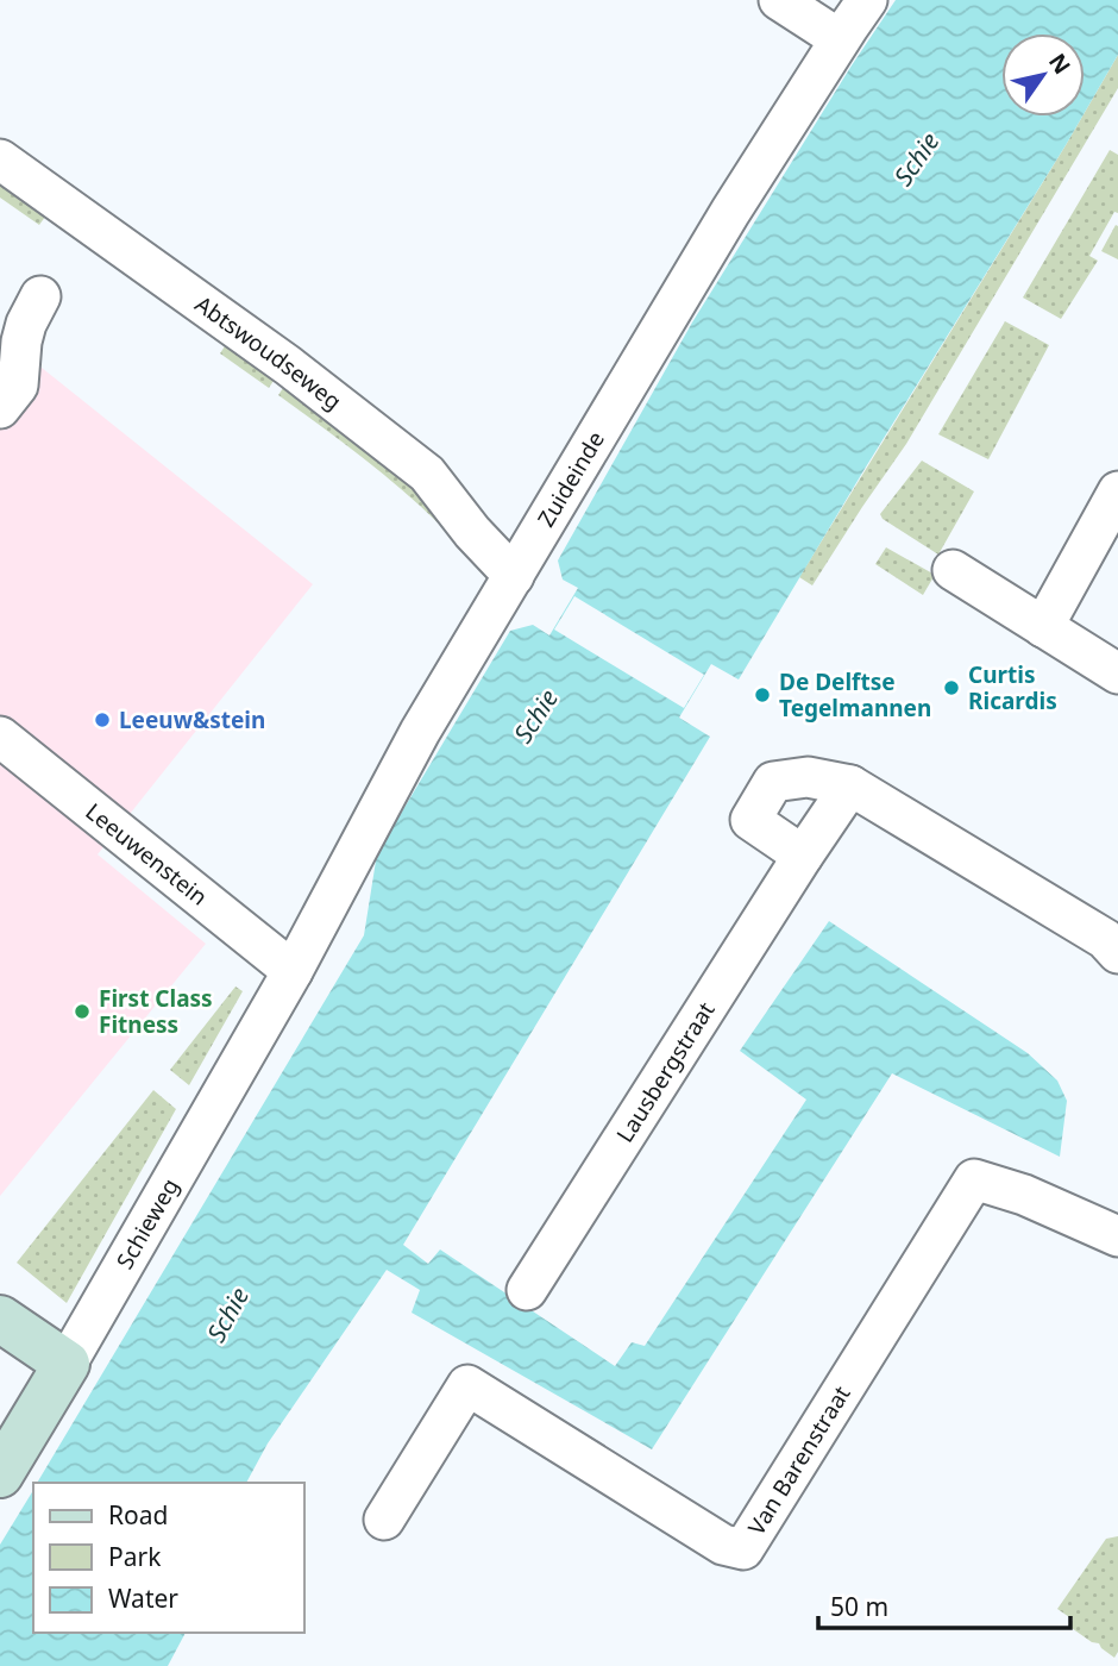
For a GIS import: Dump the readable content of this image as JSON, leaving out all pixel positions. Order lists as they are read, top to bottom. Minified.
{"streets":{"street":["Abtswoudseweg","Zuideinde","Leeuwenstein","Lausbergstraat","Schieweg","Van Barenstraat"]},"crossings":[["Abtswoudseweg","Zuideinde"],["Zuideinde","Leeuwenstein"],["Zuideinde","Schieweg"],["Leeuwenstein","Schieweg"]],"water":["Schie"],"places":["Curtis Ricardis","De Delftse Tegelmannen","Leeuw&stein","First Class Fitness"],"legend":["Road","Park","Water"],"scale_bar":"50 m","north":"top right"}
